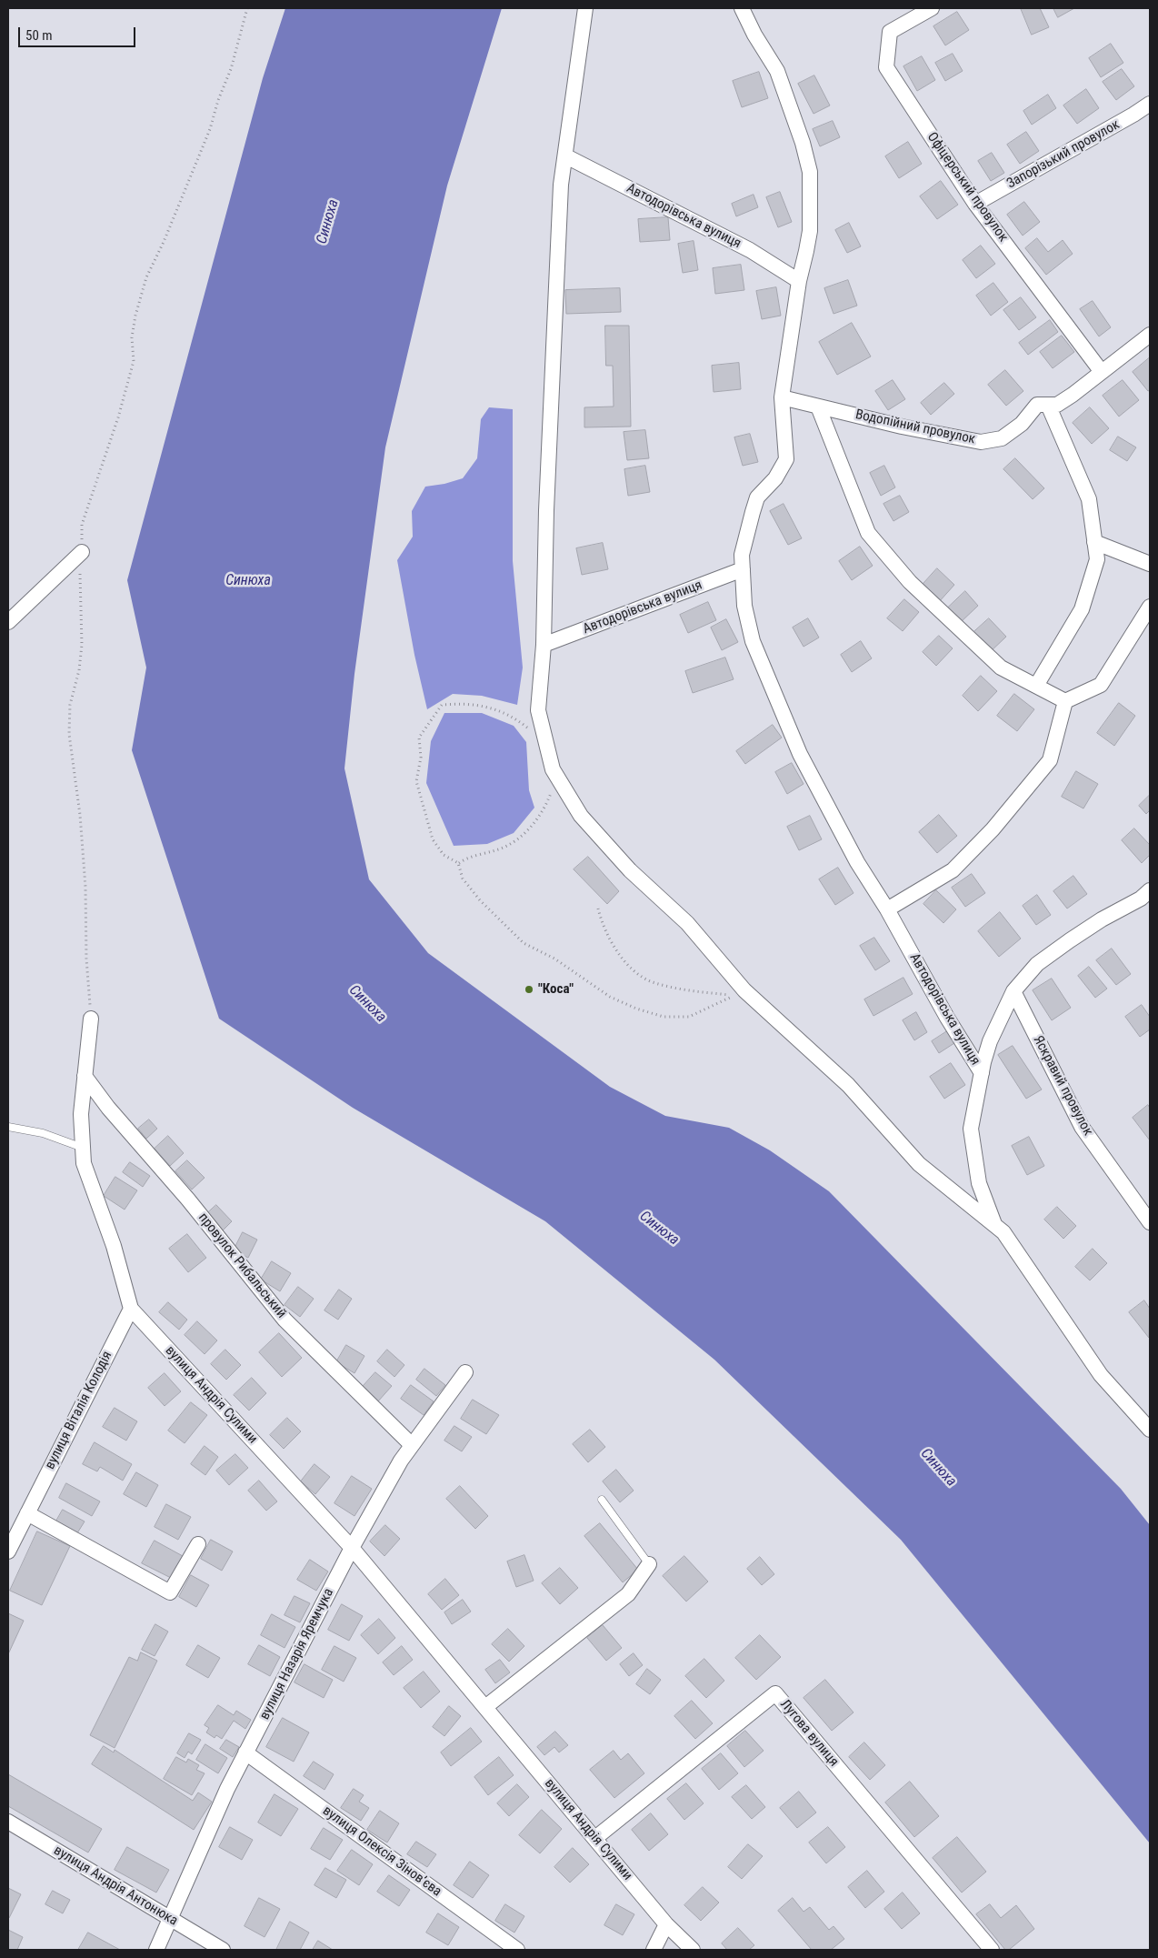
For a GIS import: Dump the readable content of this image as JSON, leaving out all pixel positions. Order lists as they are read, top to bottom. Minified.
{"streets":{"street":["Запорізький провулок","Офіцерський провулок","Автодорівська вулиця","Водопійний провулок","Яскравий провулок","провулок Рибальський","вулиця Андрія Сулими","вулиця Віталія Колодія","вулиця Назарія Яремчука","Лугова вулиця","вулиця Олексія Зіновʼєва","вулиця Андрія Антонюка"]},"crossings":[["Запорізький провулок","Офіцерський провулок"],["Офіцерський провулок","Водопійний провулок"],["Автодорівська вулиця","Водопійний провулок"],["провулок Рибальський","вулиця Андрія Сулими"],["провулок Рибальський","вулиця Назарія Яремчука"],["вулиця Андрія Сулими","вулиця Віталія Колодія"],["вулиця Андрія Сулими","вулиця Назарія Яремчука"],["вулиця Андрія Сулими","Лугова вулиця"],["вулиця Назарія Яремчука","вулиця Олексія Зіновʼєва"],["вулиця Назарія Яремчука","вулиця Андрія Антонюка"]],"water":["Синюха"],"places":["\"Коса\""],"scale_bar":"50 m"}
